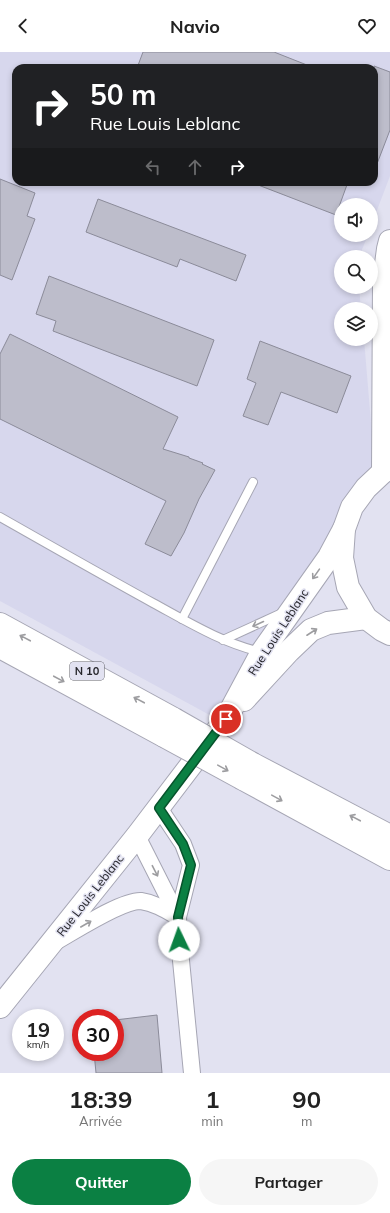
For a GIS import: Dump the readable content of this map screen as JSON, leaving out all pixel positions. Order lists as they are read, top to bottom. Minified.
{"streets":{"main road":["Rue Louis Leblanc","N 10"]},"page":{"header":"Navio","turn":["50 m","Rue Louis Leblanc"],"speed":"19 km/h","limit":"30","eta":["18:39","Arrivée","1","min","90","m"],"buttons":["Quitter","Partager"]}}
